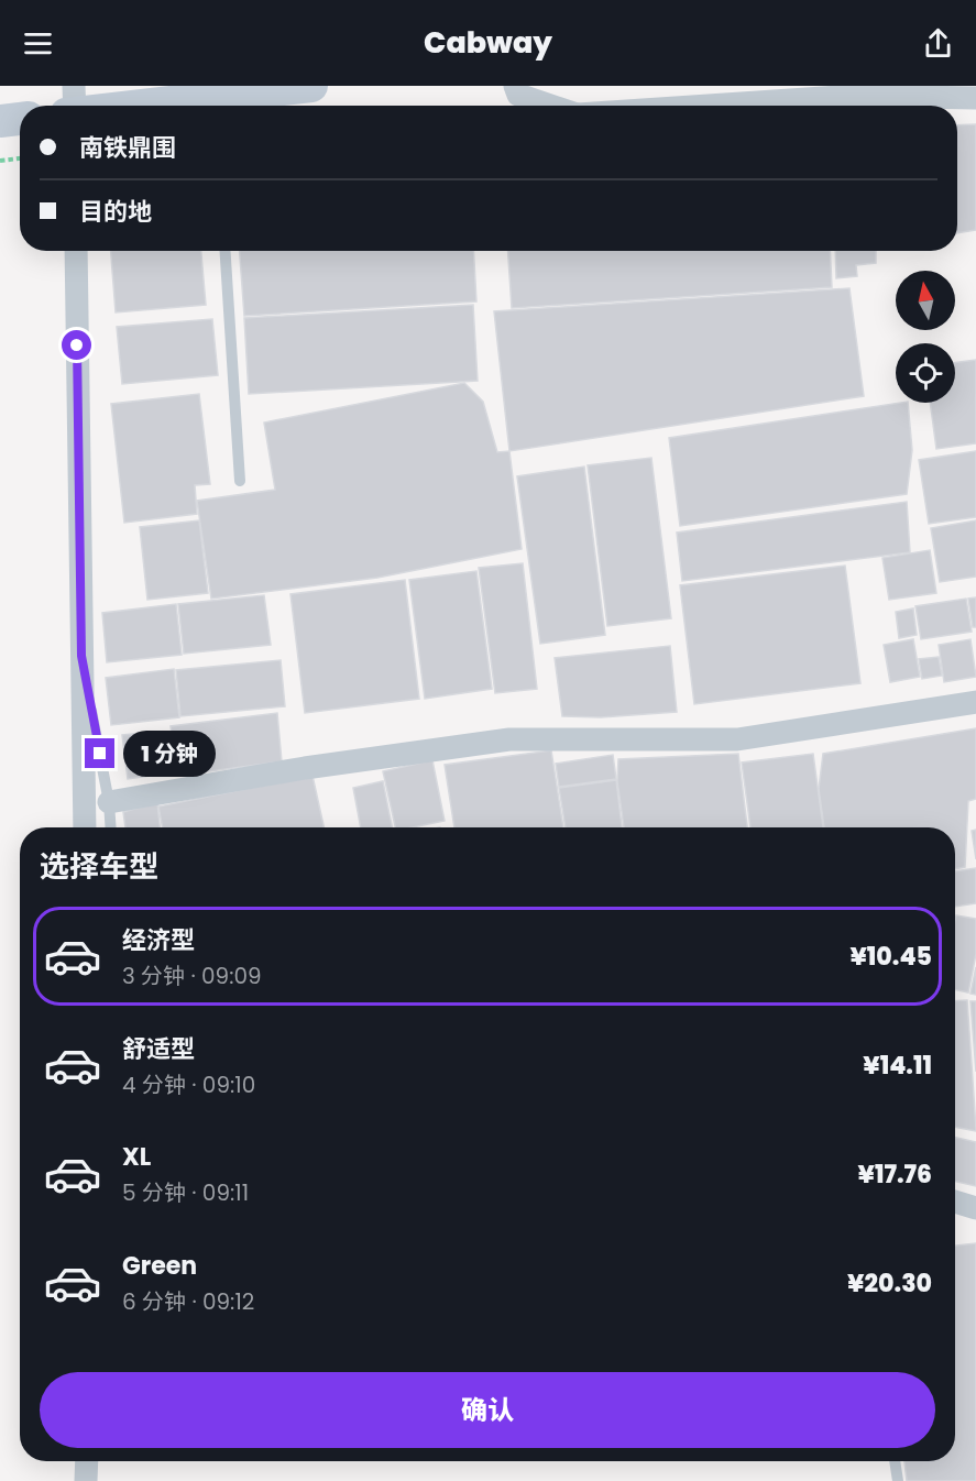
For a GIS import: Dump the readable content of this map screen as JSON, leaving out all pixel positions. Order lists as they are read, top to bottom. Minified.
{"north":"top","page":{"header":"Cabway","banner":["南铁鼎围","目的地"],"bubble":"1 分钟","heading":"选择车型","list":[{"name":"经济型","note":"3 分钟 · 09:09","value":"¥10.45"},{"name":"舒适型","note":"4 分钟 · 09:10","value":"¥14.11"},{"name":"XL","note":"5 分钟 · 09:11","value":"¥17.76"},{"name":"Green","note":"6 分钟 · 09:12","value":"¥20.30"}],"buttons":"确认"}}
